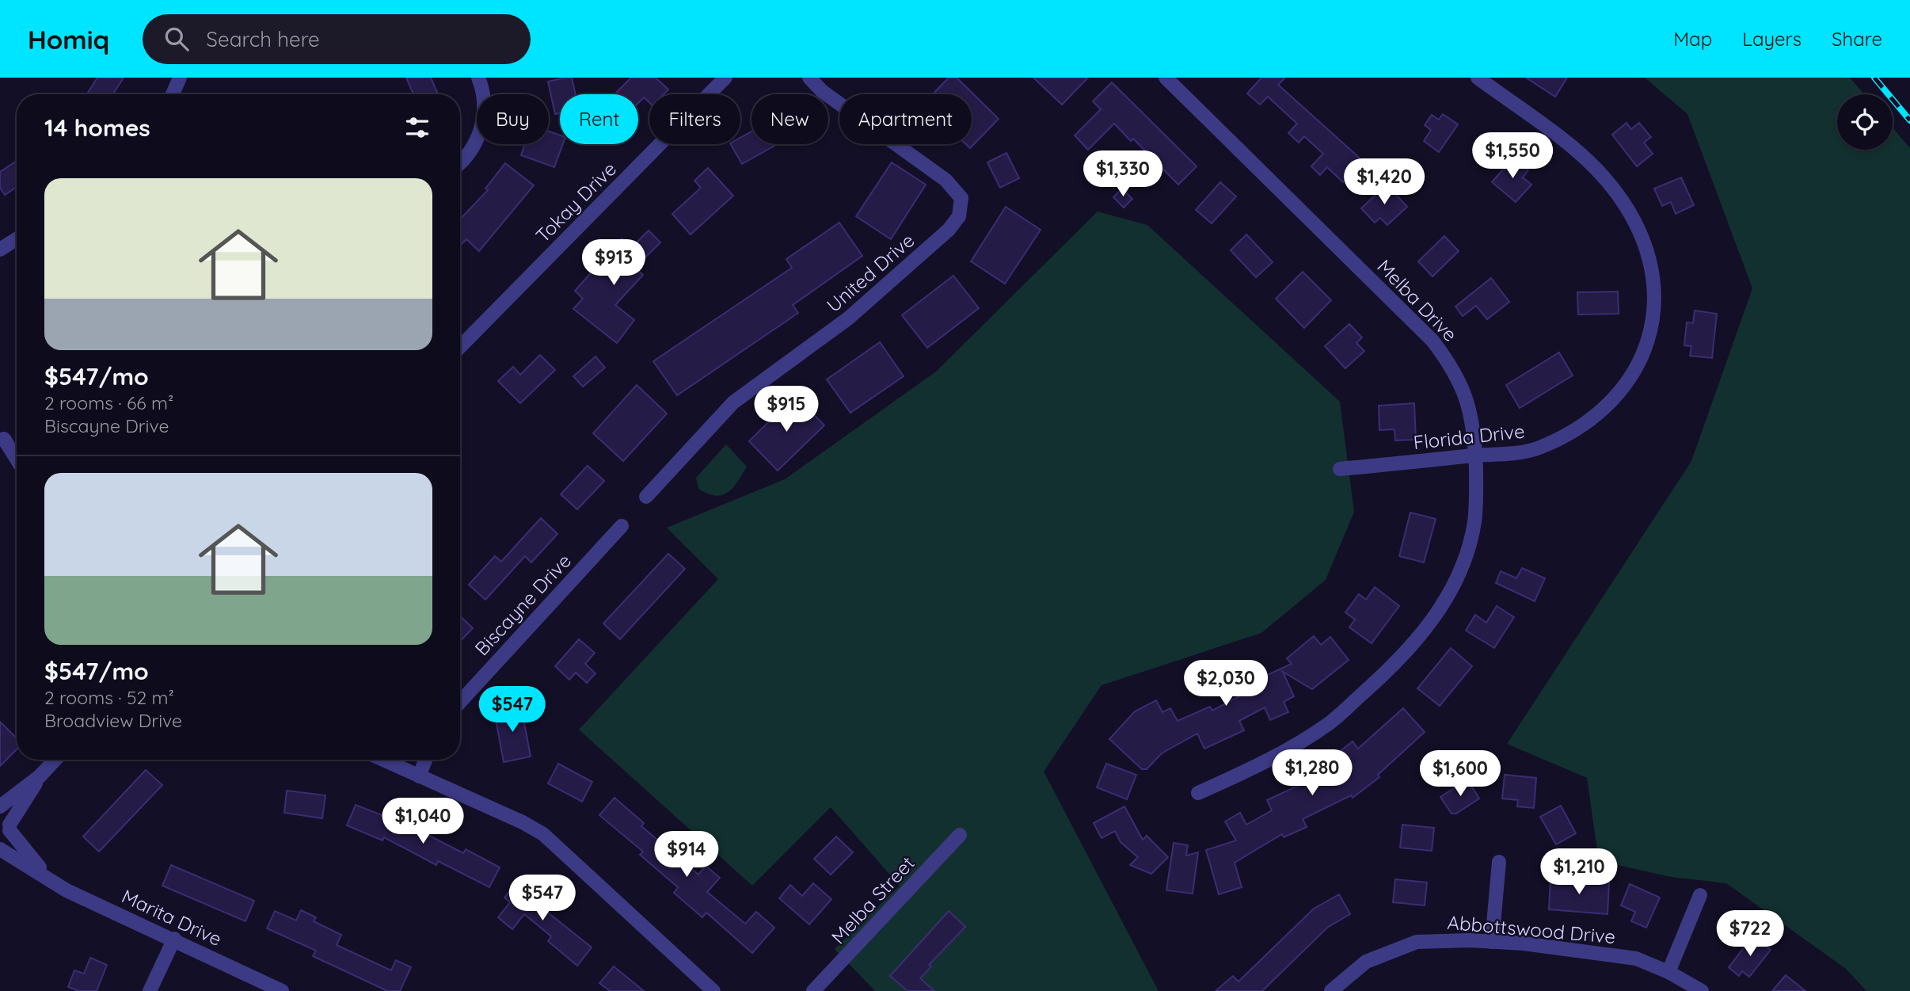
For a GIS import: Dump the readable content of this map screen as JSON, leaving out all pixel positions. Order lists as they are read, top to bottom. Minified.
{"streets":{"street":["Tokay Drive","United Drive","Melba Drive","Florida Drive","Biscayne Drive","Melba Street","Marita Drive","Abbottswood Drive"]},"crossings":[["Melba Drive","Florida Drive"]],"page":{"header":"Homiq","search":"Search here","nav":["Map","Layers","Share"],"chip":["Buy","Rent","Filters","New","Apartment"],"heading":"14 homes","price":["$1,550","$1,330","$1,420","$913","$915","$2,030","$547","$1,280","$1,600","$1,040","$914","$1,210","$547","$722"],"list":[{"name":"$547/mo","note":"2 rooms · 66 m² · Biscayne Drive"},{"name":"$547/mo","note":"2 rooms · 52 m² · Broadview Drive"}]}}
